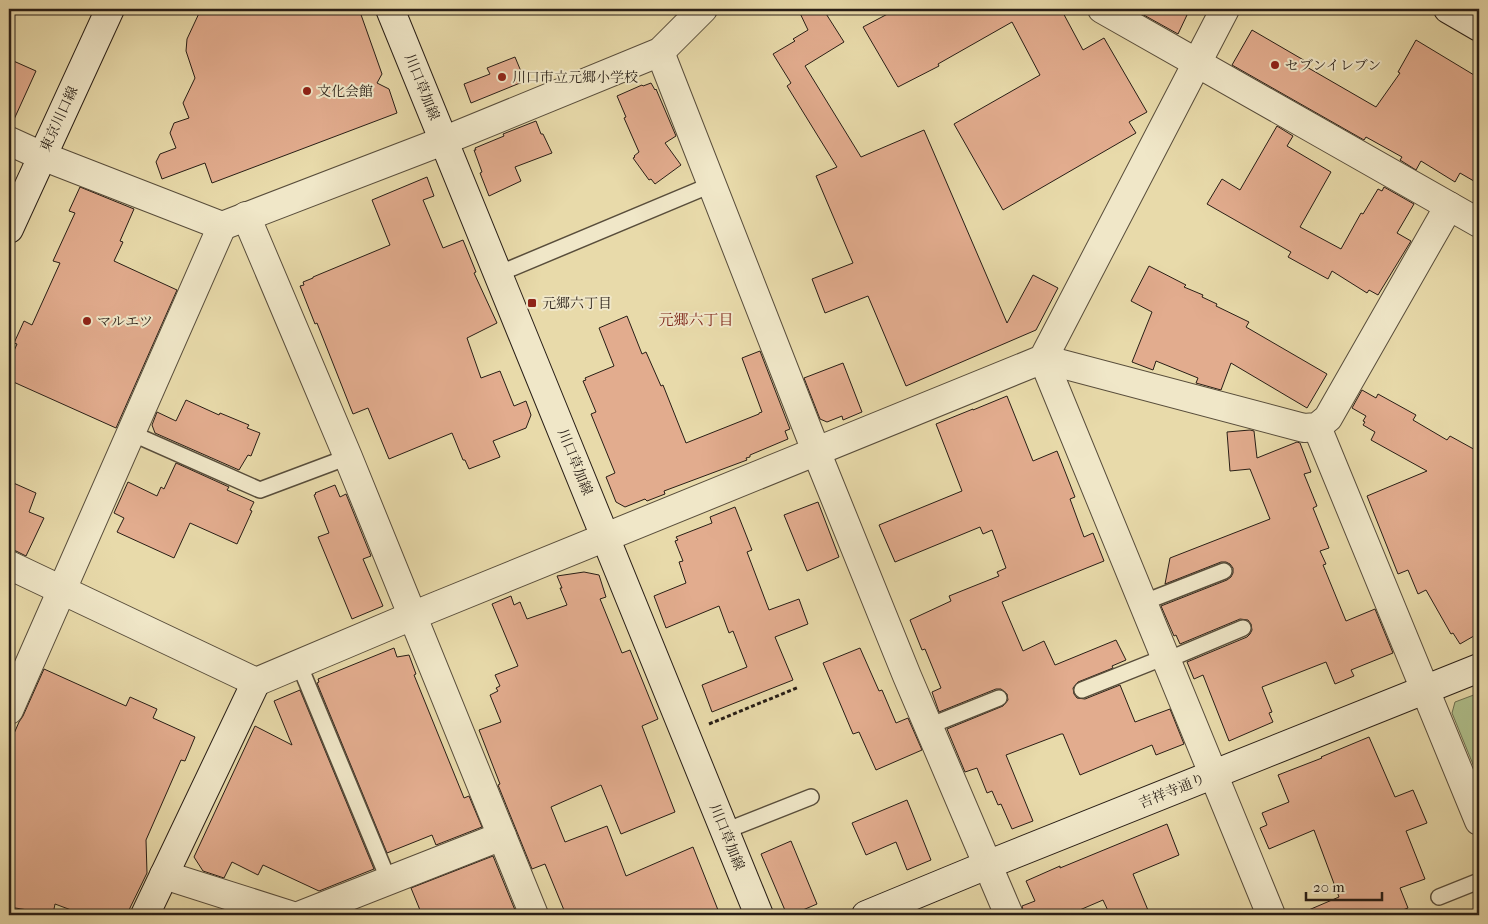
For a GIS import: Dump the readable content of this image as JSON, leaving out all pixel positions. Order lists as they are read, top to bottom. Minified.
{"streets":{"street":["川口草加線","東京川口線","吉祥寺通り"]},"districts":["元郷六丁目"],"places":{"other":["セブンイレブン","川口市立元郷小学校","文化会館","マルエツ"],"transit":["元郷六丁目"]},"scale_bar":"20 m"}
